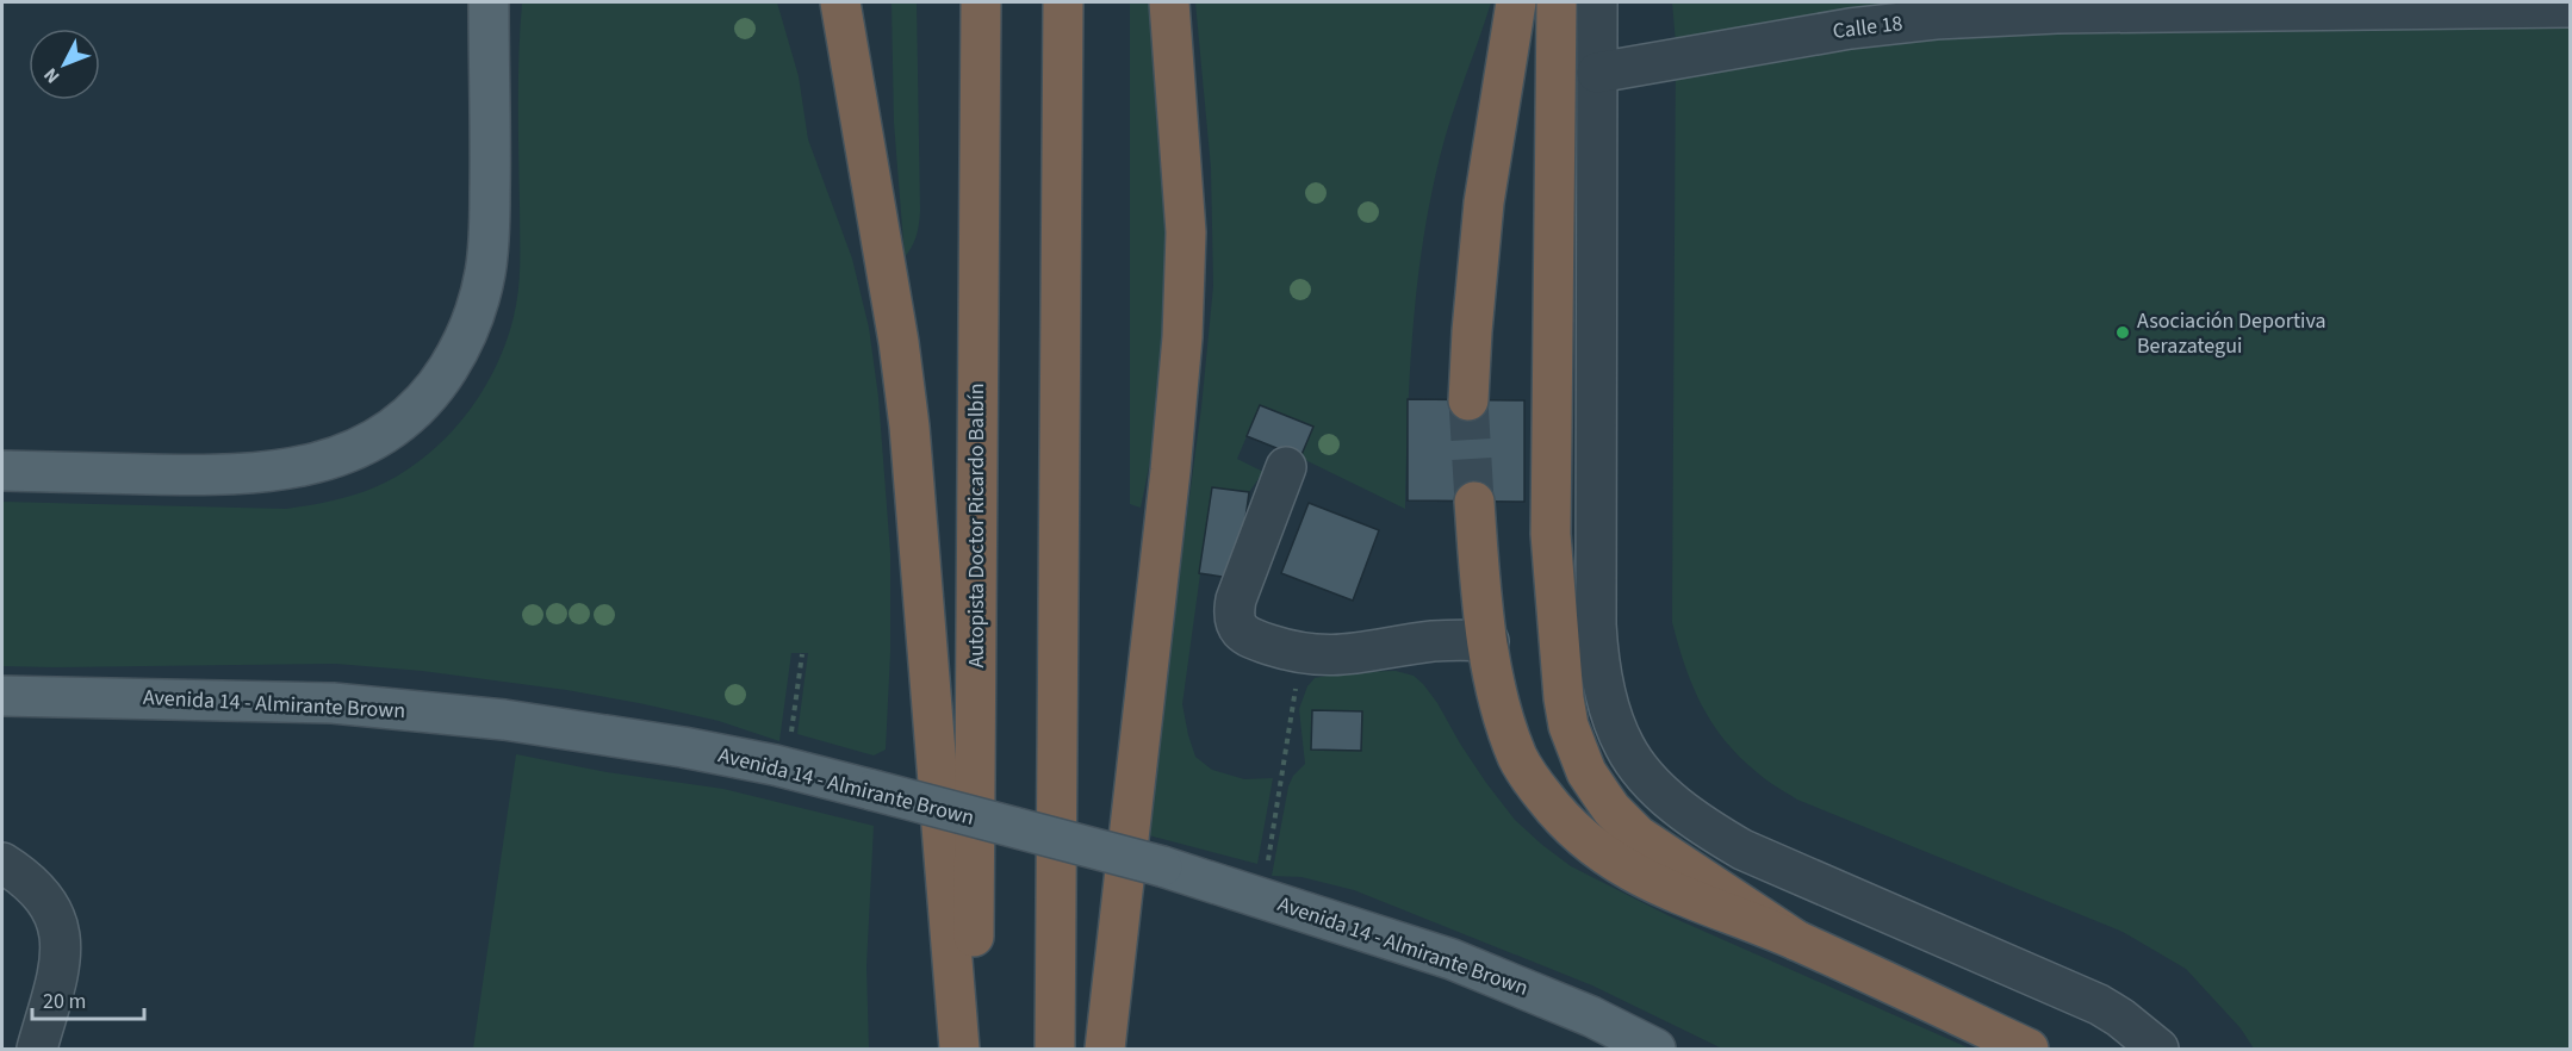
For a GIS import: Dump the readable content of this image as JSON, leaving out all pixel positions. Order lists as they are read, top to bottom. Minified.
{"streets":{"highway":["Autopista Doctor Ricardo Balbín"],"main road":["Avenida 14 - Almirante Brown"],"street":["Calle 18"]},"places":["Asociación Deportiva Berazategui"],"scale_bar":"20 m","north":"bottom left"}
